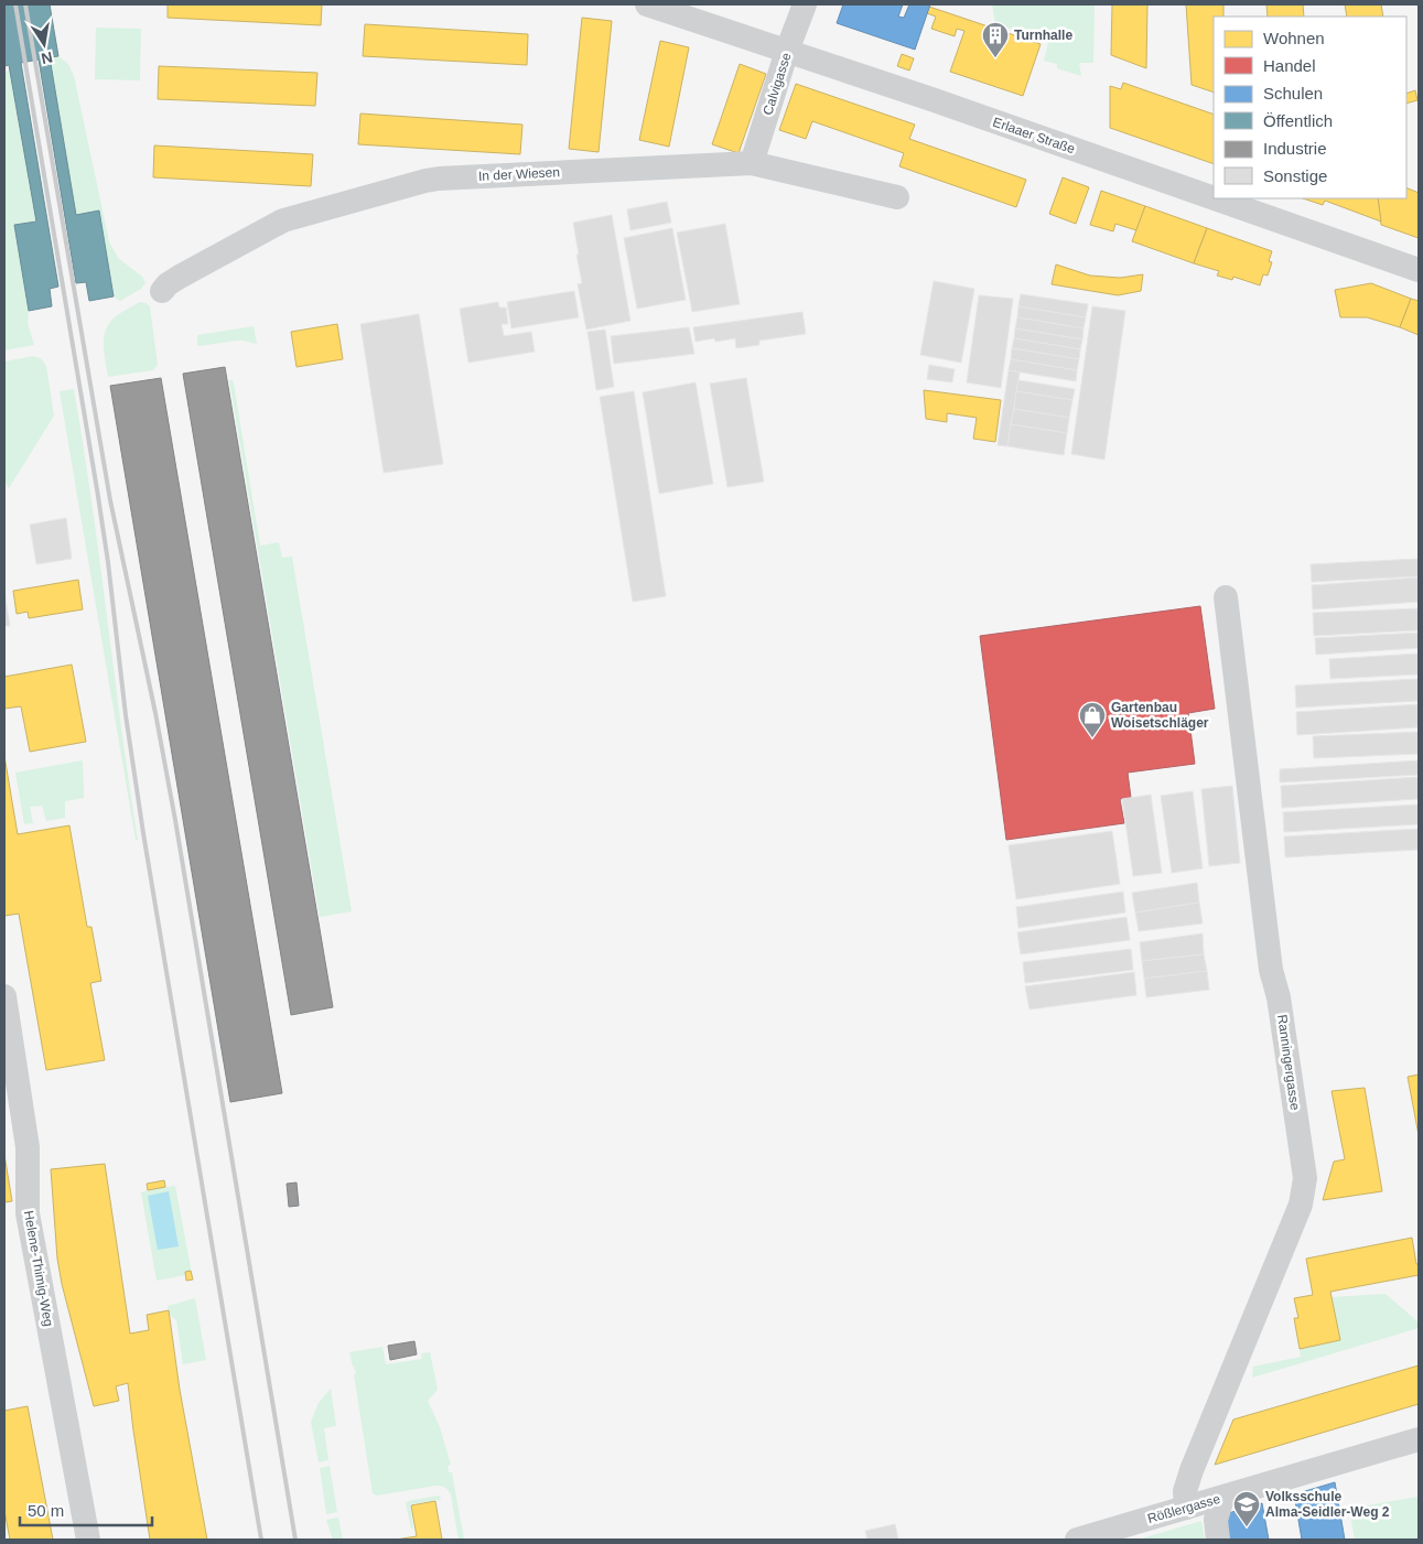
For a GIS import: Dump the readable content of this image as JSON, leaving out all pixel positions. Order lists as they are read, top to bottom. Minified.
{"streets":{"street":["Calvigasse","Erlaaer Straße","In der Wiesen","Ranningergasse","Helene-Thimig-Weg","Rößlergasse"]},"crossings":[["Calvigasse","Erlaaer Straße"],["Calvigasse","In der Wiesen"],["Ranningergasse","Rößlergasse"]],"places":{"building":["Turnhalle"],"shop":["Gartenbau Woisetschläger"],"school or university":["Volksschule Alma-Seidler-Weg 2"]},"legend":["Wohnen","Handel","Schulen","Öffentlich","Industrie","Sonstige"],"scale_bar":"50 m","north":"bottom"}
